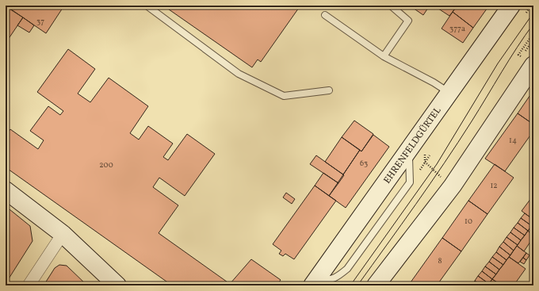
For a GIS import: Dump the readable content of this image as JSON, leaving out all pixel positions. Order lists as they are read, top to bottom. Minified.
{"streets":{"main road":["EHRENFELDGÜRTEL"]},"house_numbers":["37","377a","14","63","200","12","10","8"]}
